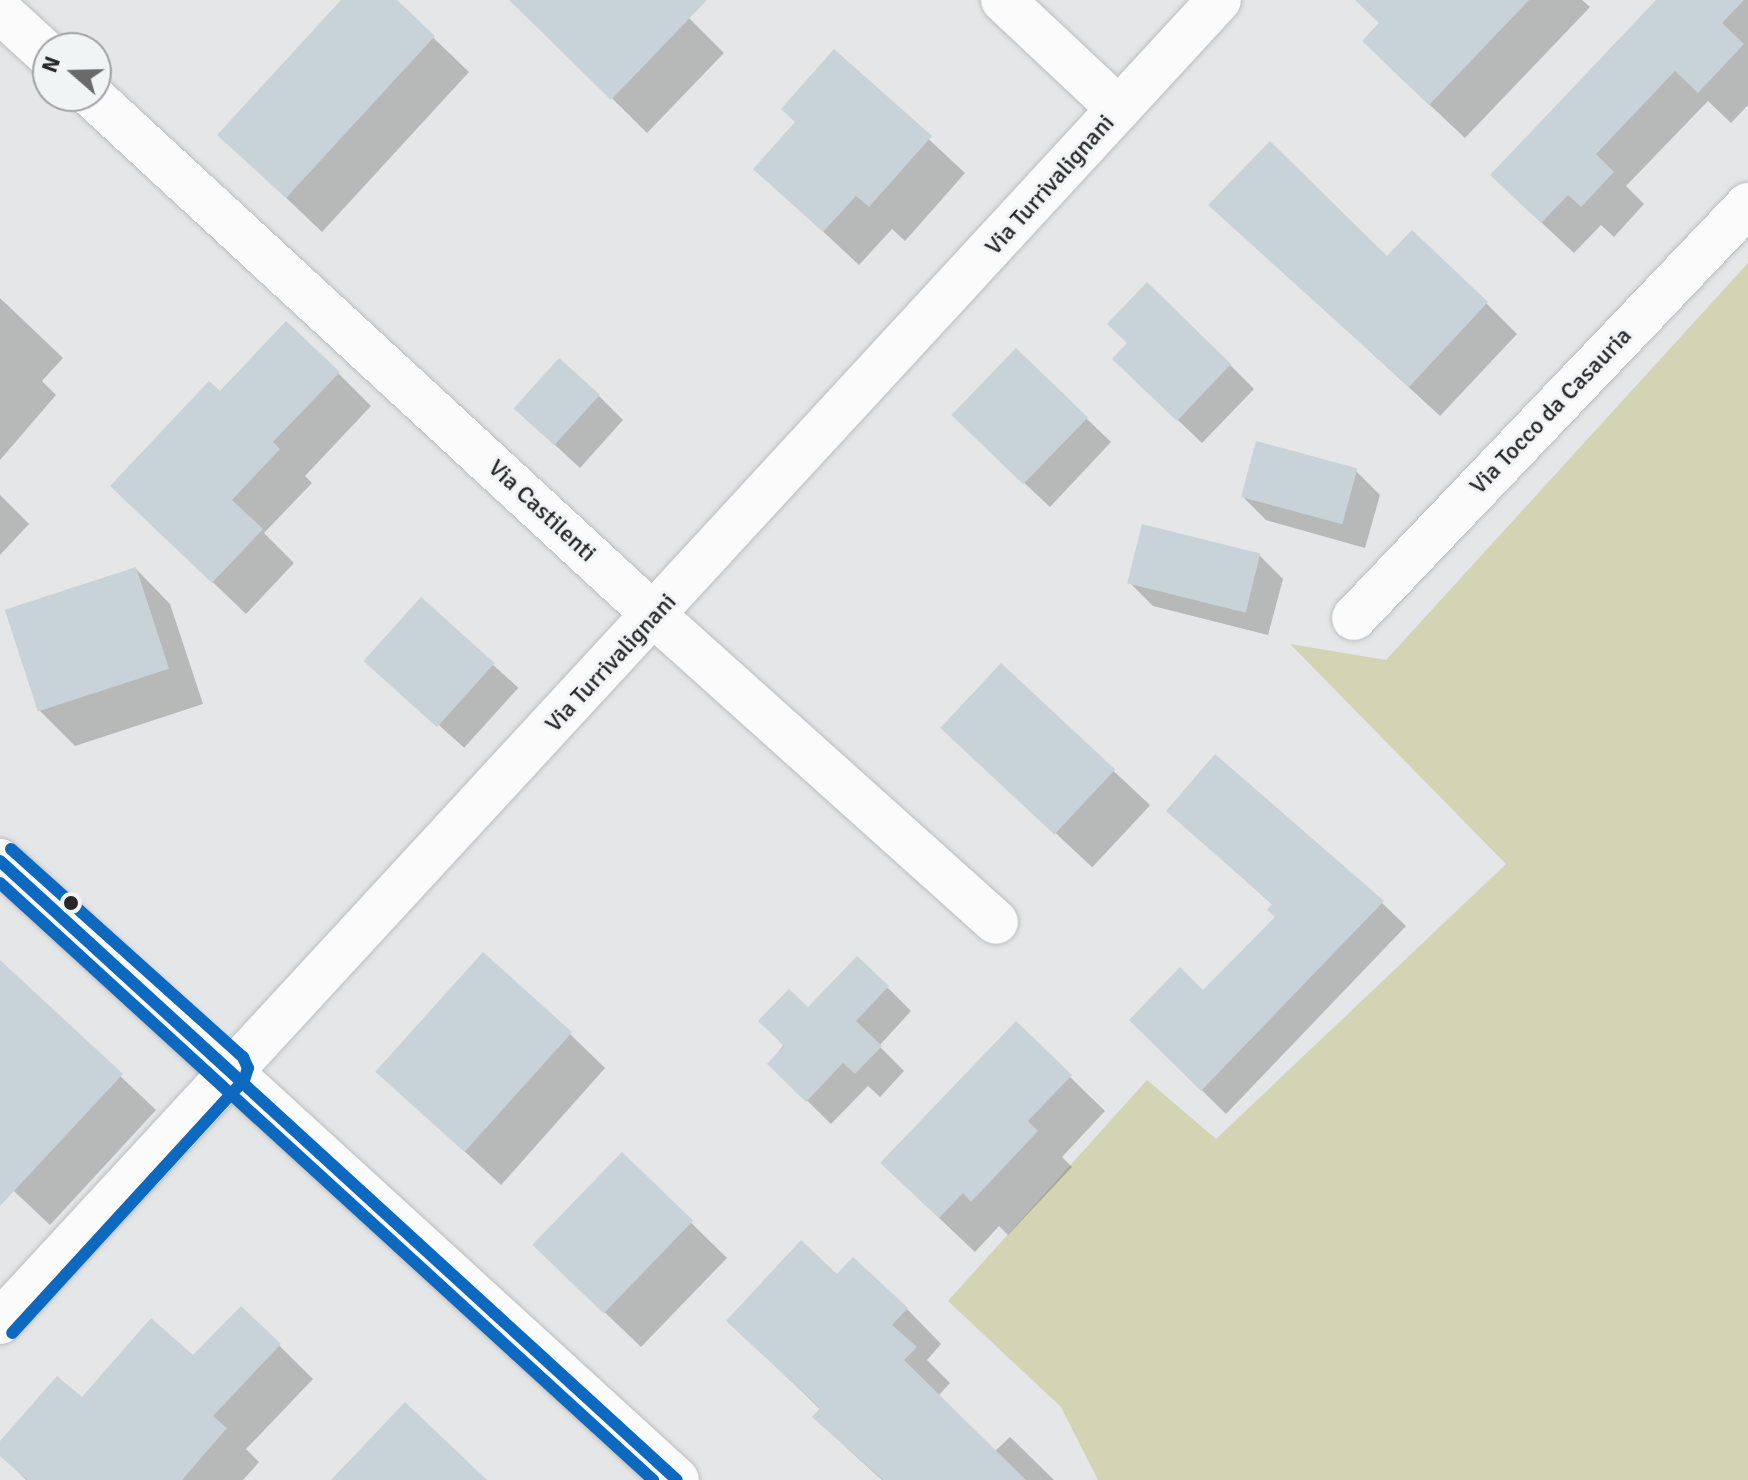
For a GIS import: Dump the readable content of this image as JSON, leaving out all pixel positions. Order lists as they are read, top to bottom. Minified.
{"streets":{"street":["Via Turrivalignani","Via Tocco da Casauria","Via Castilenti"]},"crossings":[["Via Turrivalignani","Via Castilenti"]],"north":"left"}
